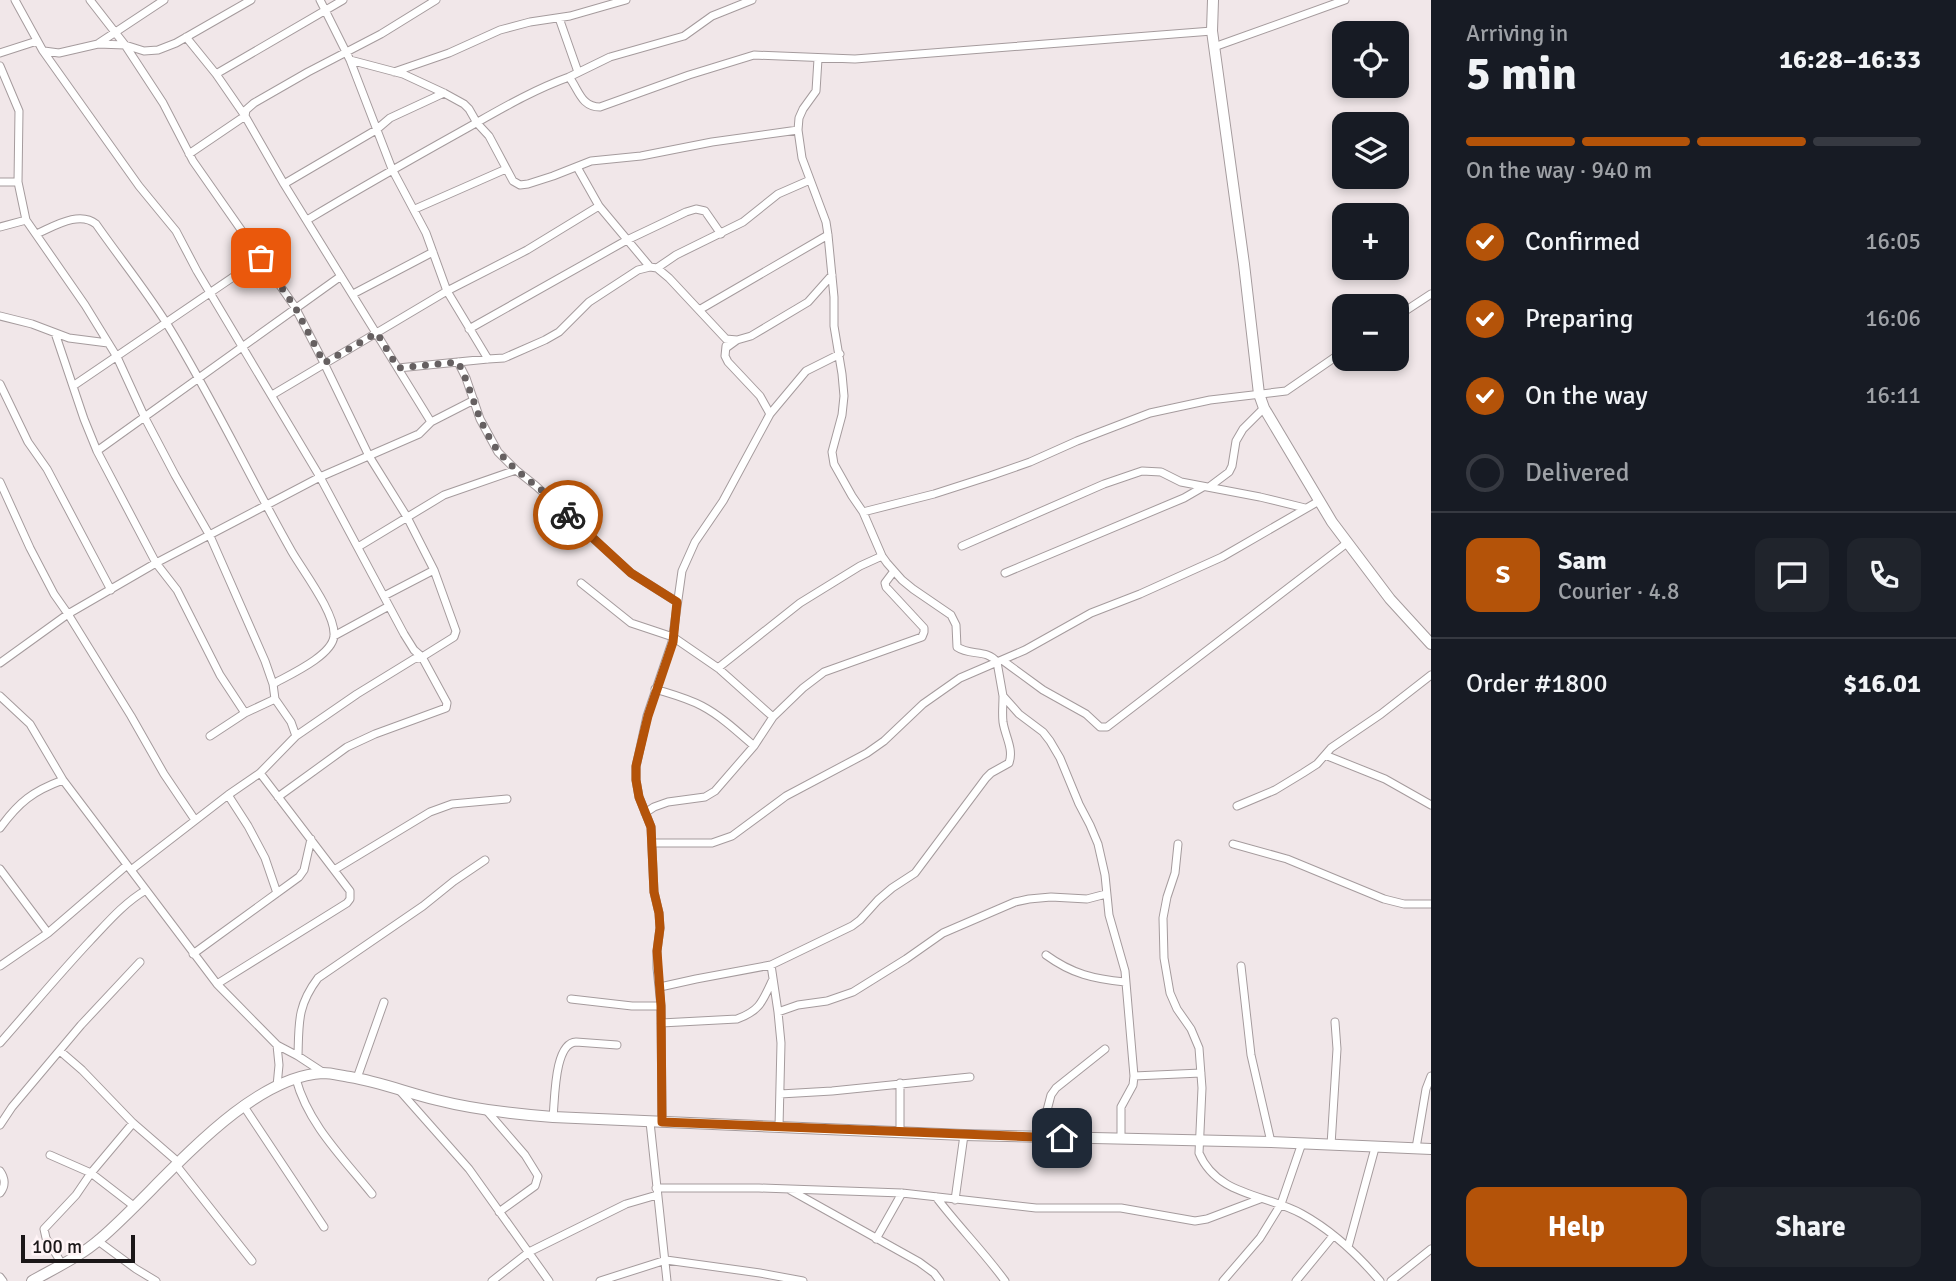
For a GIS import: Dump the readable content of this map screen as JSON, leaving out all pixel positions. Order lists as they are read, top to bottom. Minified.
{"scale_bar":"100 m","page":{"heading":["5 min","Arriving in","16:28–16:33"],"panel":["Sam","Courier · 4.8","Order #1800","$16.01"],"map_buttons":["+","−"],"bar":"On the way · 940 m","list":[["Confirmed","16:05"],["Preparing","16:06"],["On the way","16:11"],"Delivered"],"round":"S","buttons":["Help","Share"],"scale":"100 m"}}
